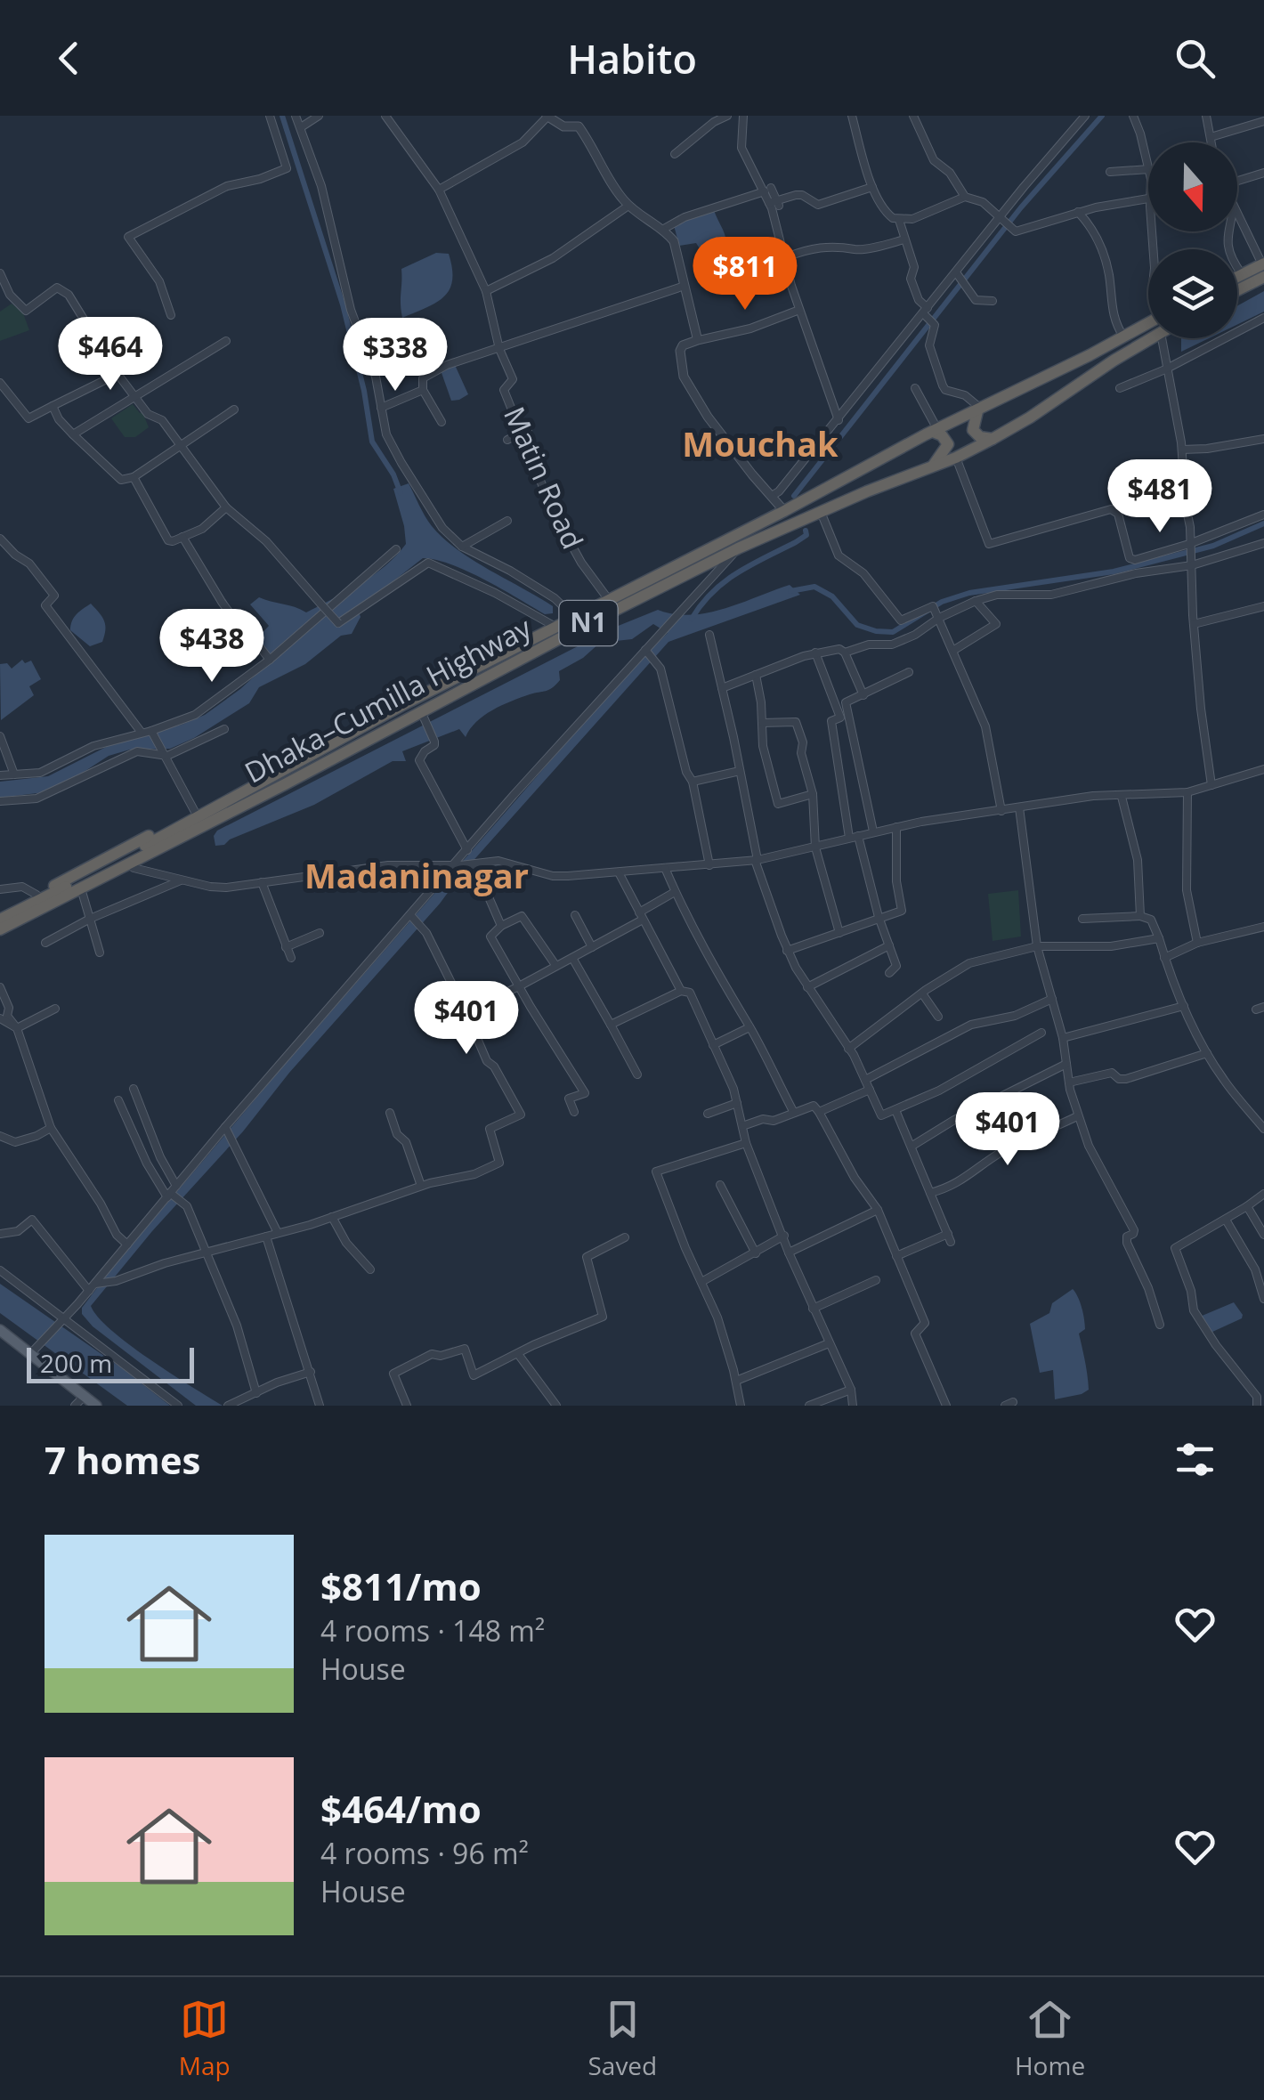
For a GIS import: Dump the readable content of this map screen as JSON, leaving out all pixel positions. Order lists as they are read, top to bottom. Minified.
{"streets":{"highway":["N1","Dhaka–Cumilla Highway"],"street":["Matin Road"]},"crossings":[["Matin Road","Dhaka–Cumilla Highway"]],"districts":["Mouchak","Madaninagar"],"scale_bar":"200 m","north":"bottom","page":{"header":"Habito","price":["$811","$464","$338","$481","$438","$401","$401"],"scale":"200 m","heading":"7 homes","list":[{"name":"$811/mo","note":"4 rooms · 148 m² · House"},{"name":"$464/mo","note":"4 rooms · 96 m² · House"}],"tabs":["Map","Saved","Home"]}}
